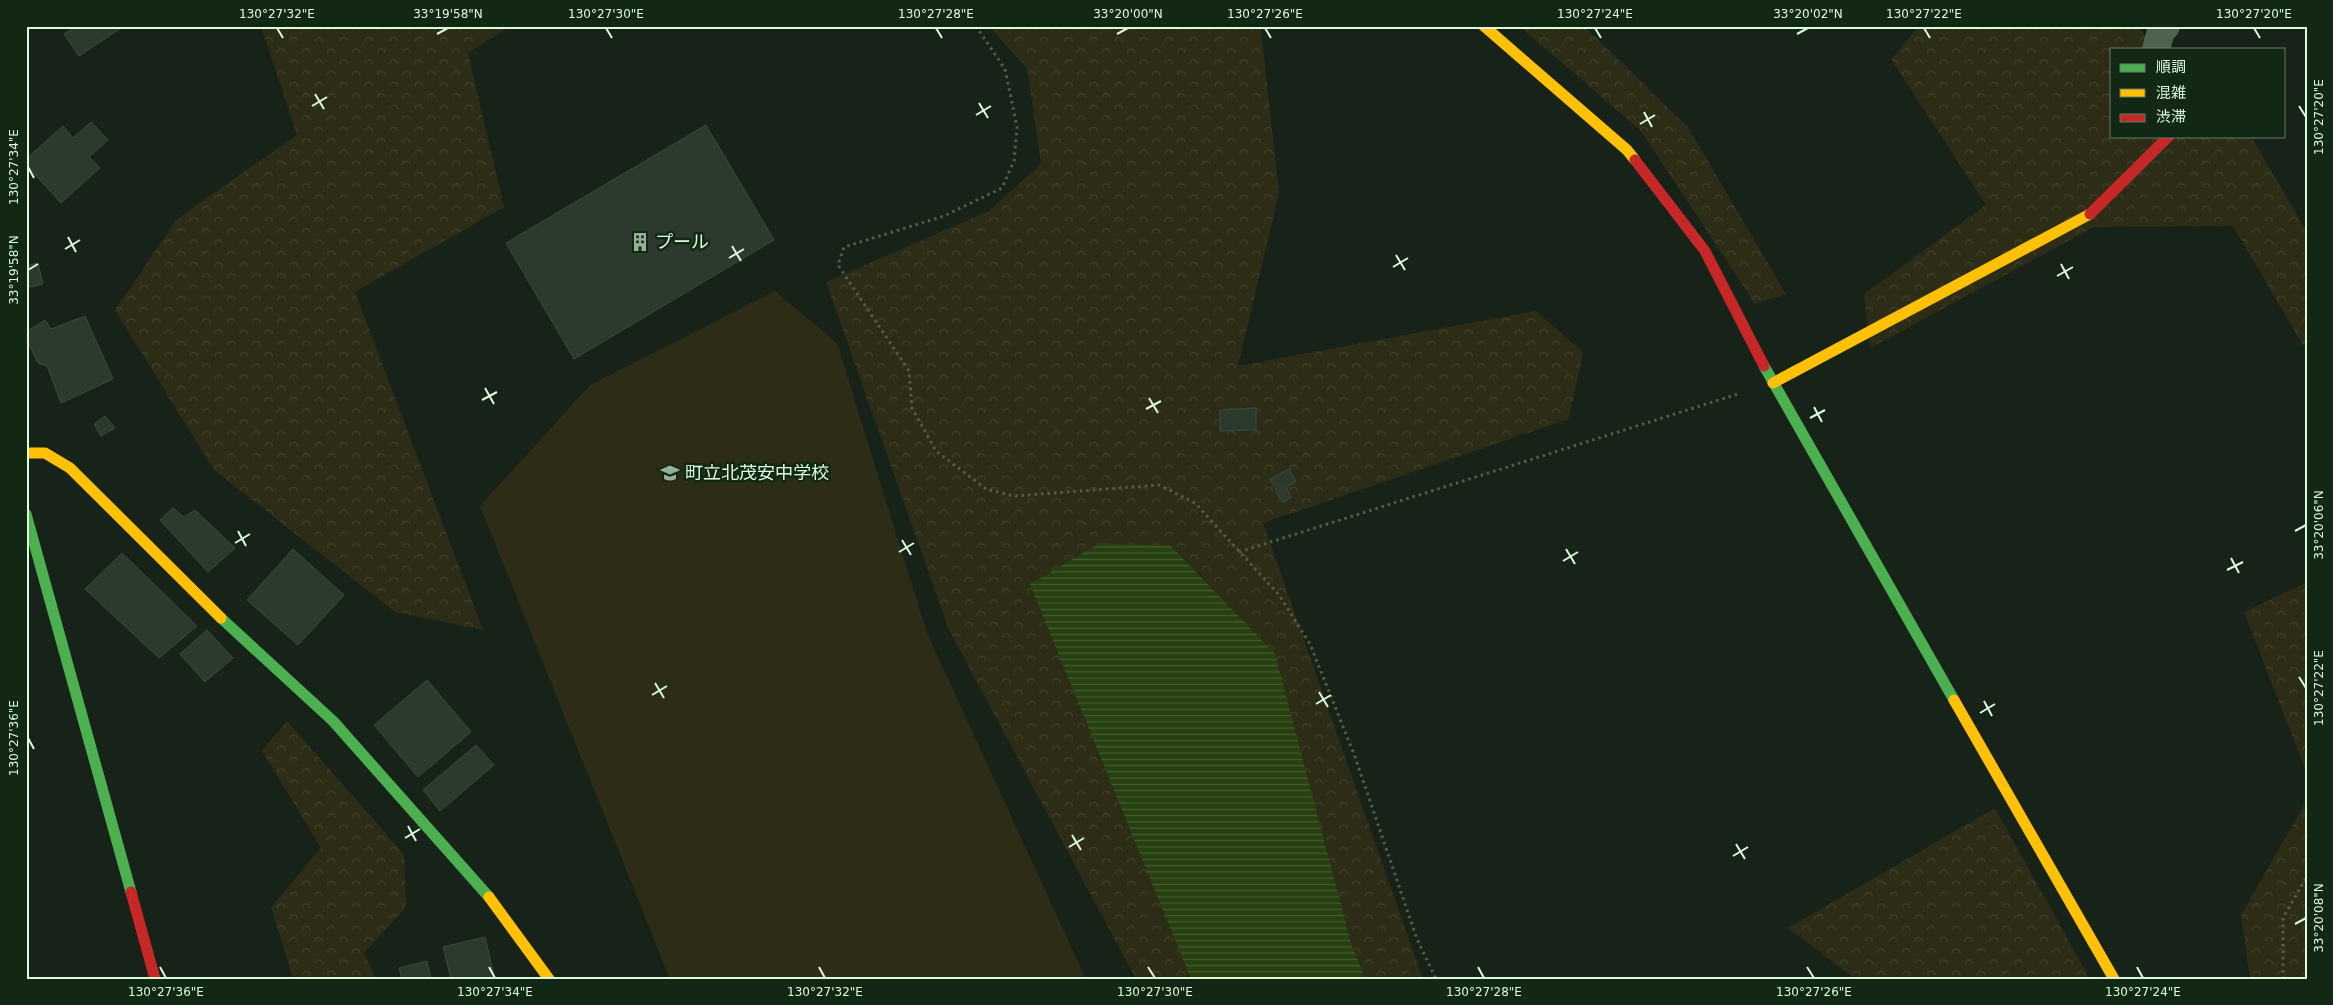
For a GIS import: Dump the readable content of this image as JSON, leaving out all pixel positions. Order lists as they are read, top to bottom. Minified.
{"places":{"building":["プール"],"school or university":["町立北茂安中学校"]},"legend":["順調","混雑","渋滞"],"coordinates":["130°27'32\"E","33°19'58\"N","130°27'30\"E","130°27'28\"E","33°20'00\"N","130°27'26\"E","130°27'24\"E","33°20'02\"N","130°27'22\"E","130°27'20\"E","130°27'34\"E","33°20'06\"N","130°27'36\"E","33°20'08\"N"]}
